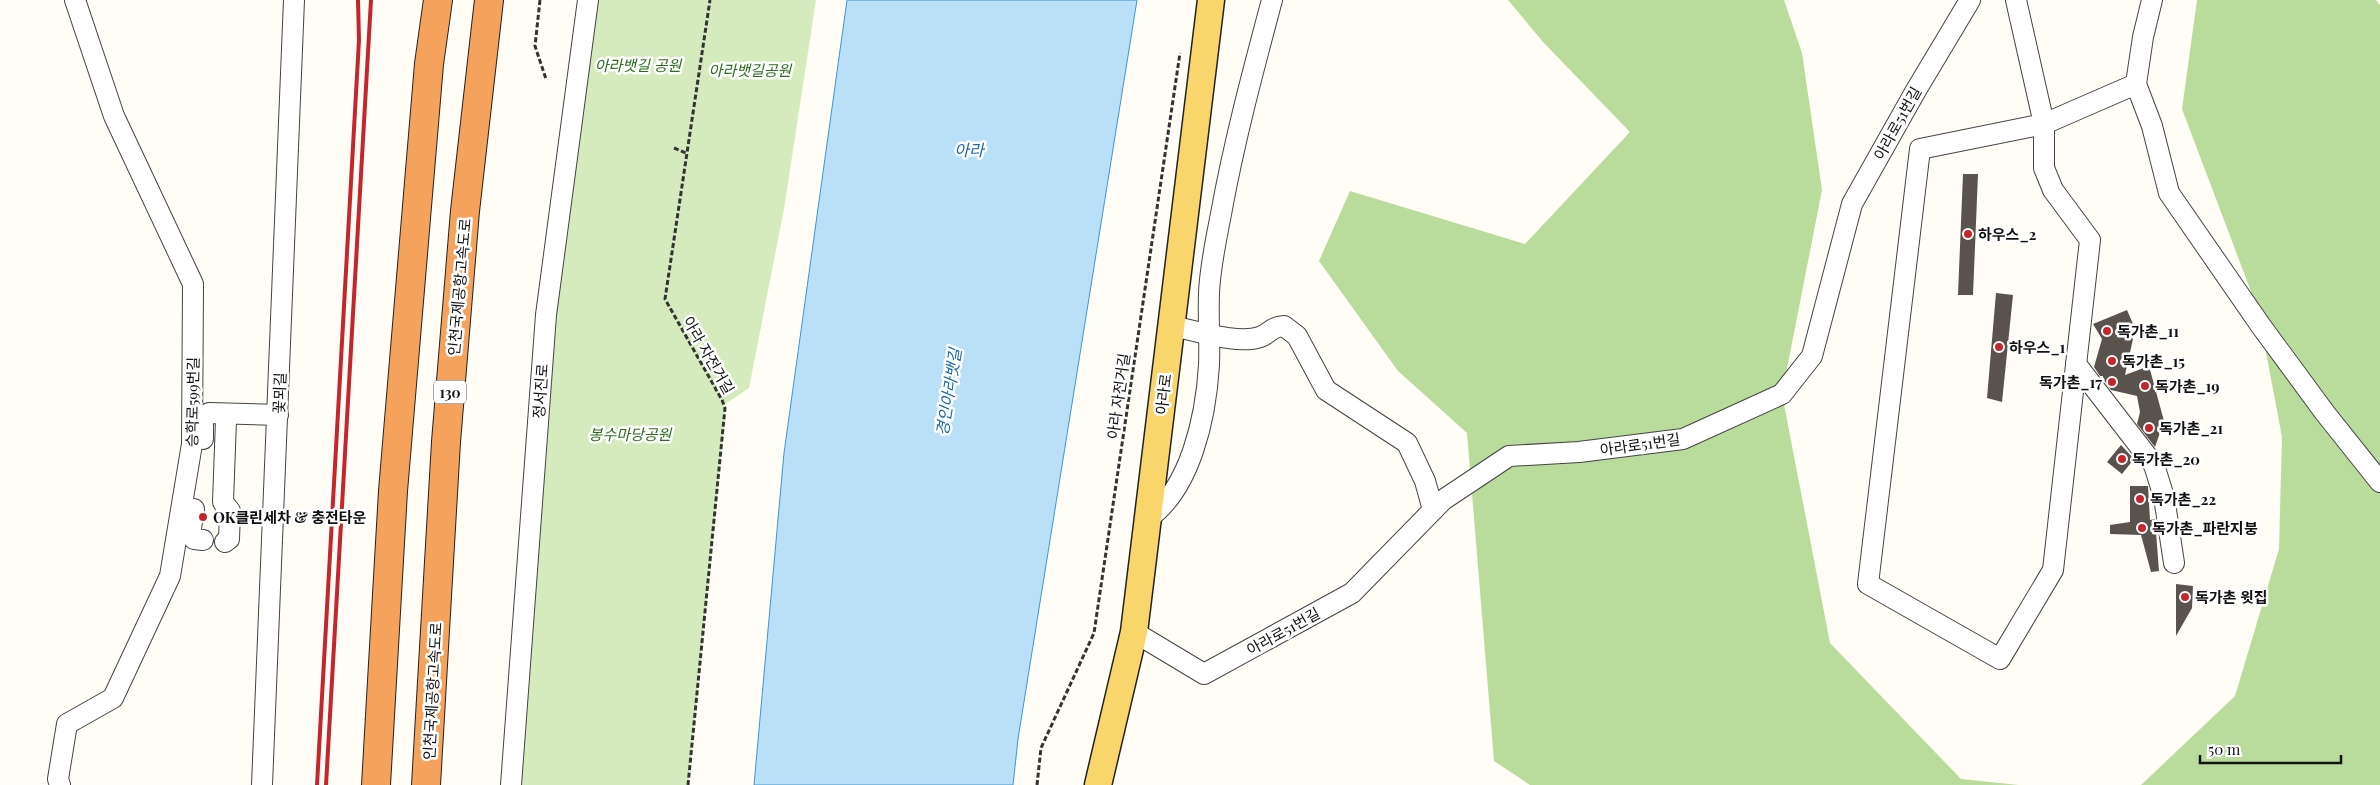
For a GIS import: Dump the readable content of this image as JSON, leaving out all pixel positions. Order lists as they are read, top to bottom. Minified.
{"streets":{"highway":["인천국제공항고속도로","130"],"main road":["아라로"],"street":["아라로51번길","정서진로","꽃뫼길","승학로599번길"],"path":["아라 자전거길"]},"crossings":[["아라로51번길","아라로"]],"water":["아라","경인아라뱃길"],"parks":["아라뱃길 공원","아라뱃길공원","봉수마당공원"],"places":["하우스_2","독가촌_11","하우스_1","독가촌_15","독가촌_17","독가촌_19","독가촌_21","독가촌_20","독가촌_22","OK클린세차 & 충전타운","독가촌_파란지붕","독가촌 윗집"],"scale_bar":"50 m"}
